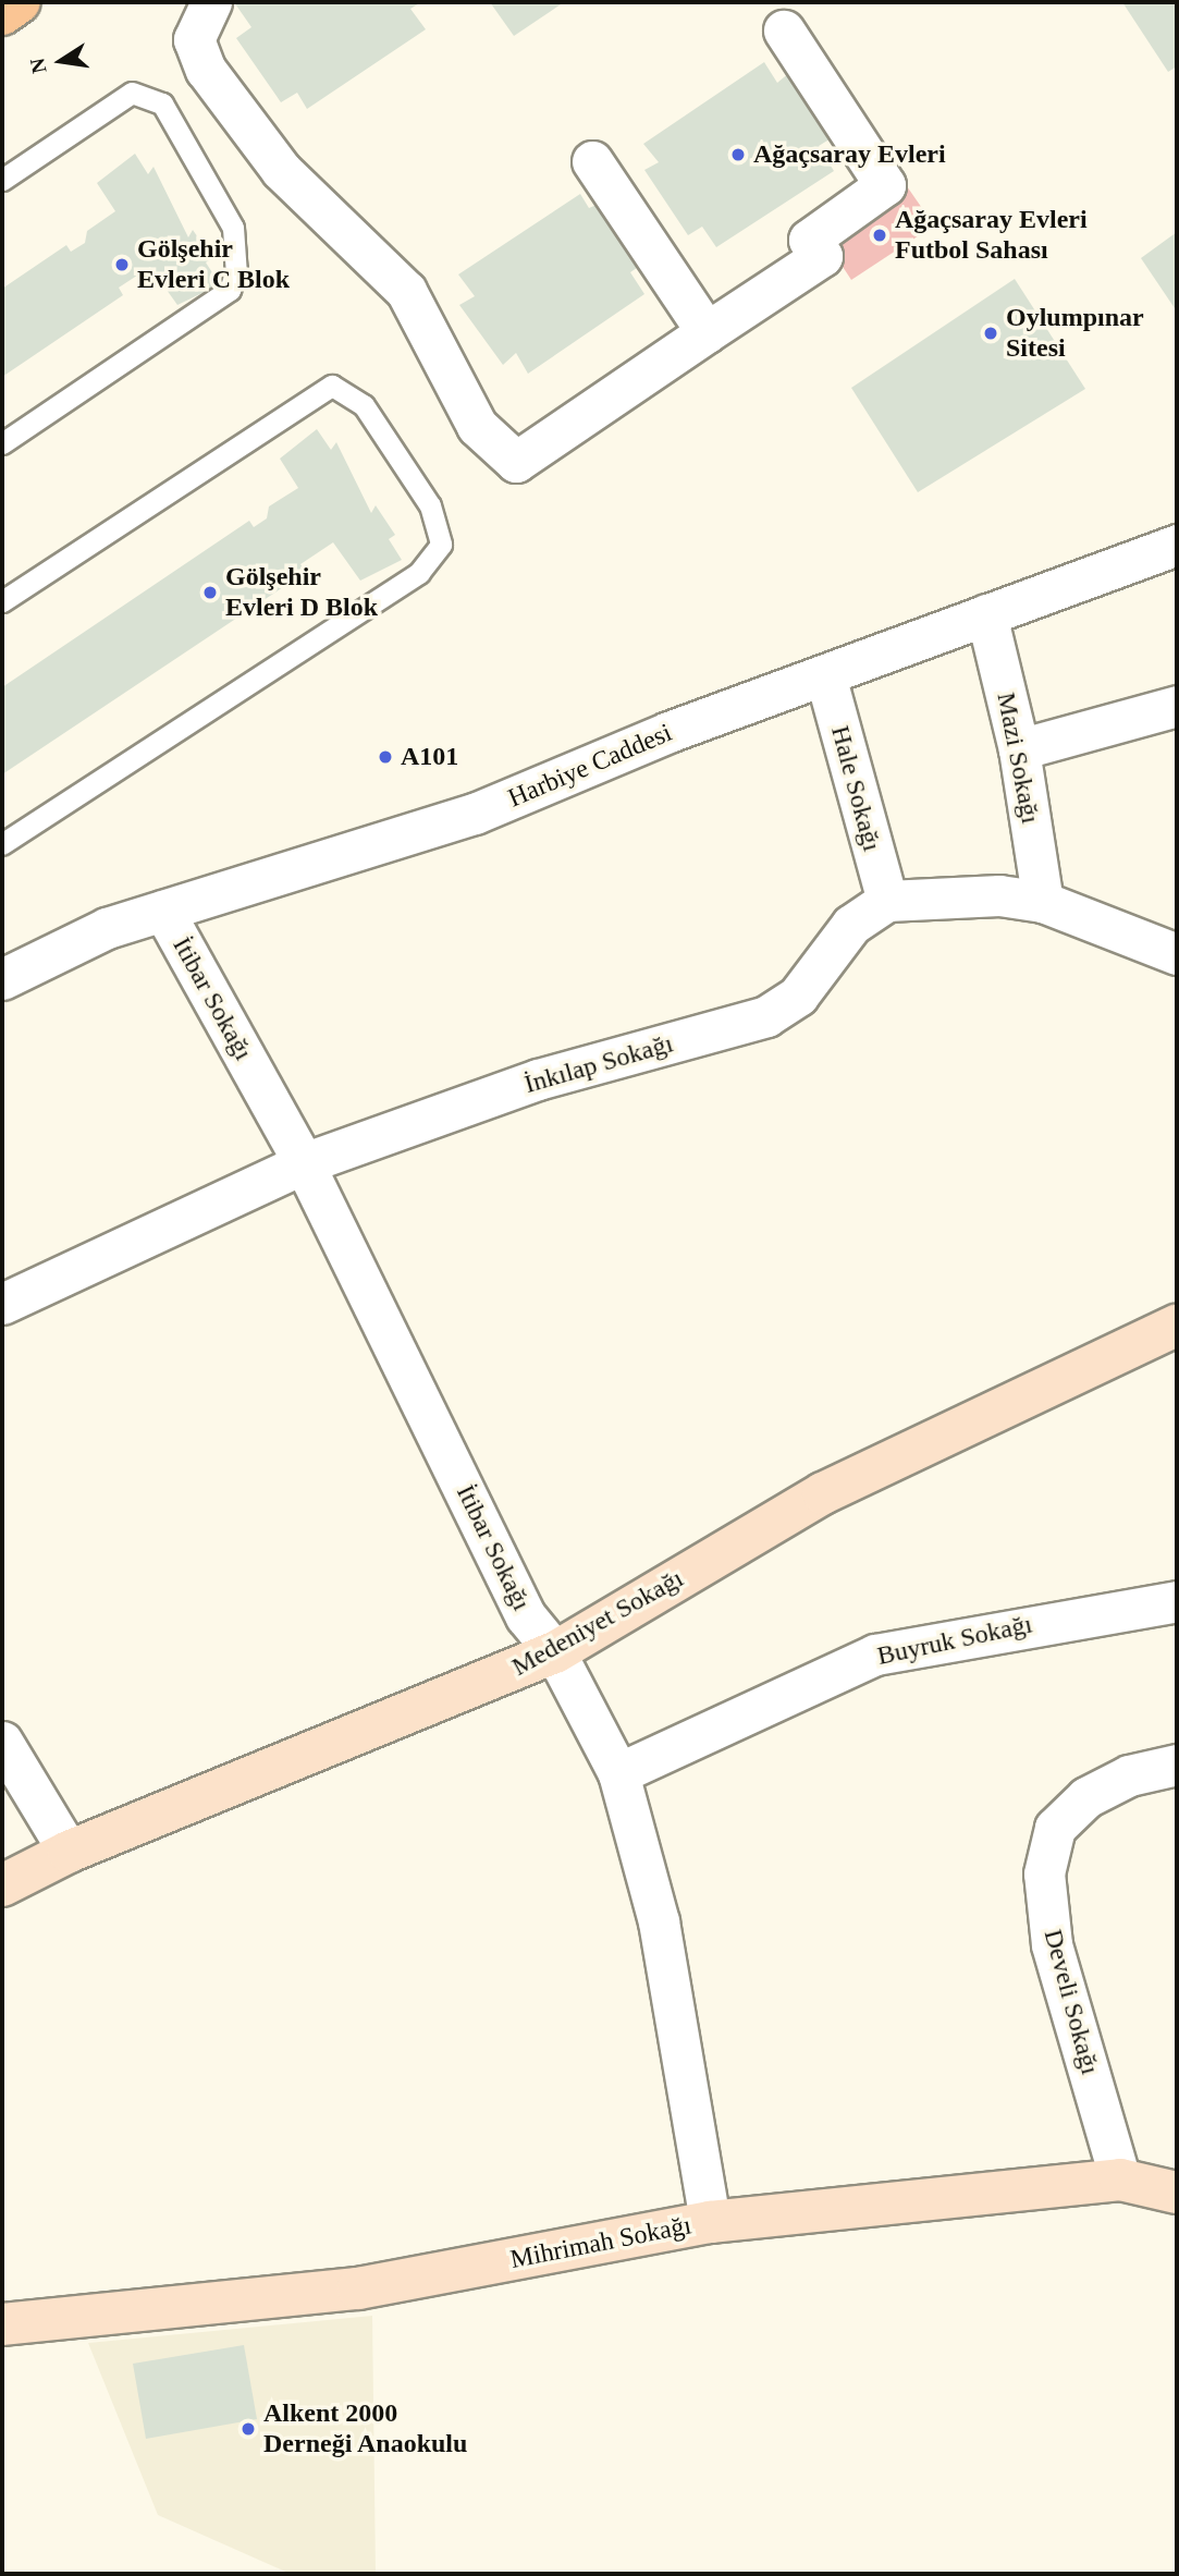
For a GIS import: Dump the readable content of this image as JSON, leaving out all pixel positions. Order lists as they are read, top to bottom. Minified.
{"streets":{"street":["Mazi Sokağı","Harbiye Caddesi","Hale Sokağı","İtibar Sokağı","İnkılap Sokağı","Medeniyet Sokağı","Buyruk Sokağı","Develi Sokağı","Mihrimah Sokağı"]},"crossings":[["Mazi Sokağı","Harbiye Caddesi"],["Harbiye Caddesi","Hale Sokağı"],["Harbiye Caddesi","İtibar Sokağı"],["Hale Sokağı","İnkılap Sokağı"],["İtibar Sokağı","İnkılap Sokağı"],["İtibar Sokağı","Medeniyet Sokağı"],["İtibar Sokağı","Buyruk Sokağı"],["İtibar Sokağı","Mihrimah Sokağı"],["Develi Sokağı","Mihrimah Sokağı"]],"places":["Ağaçsaray Evleri","Ağaçsaray Evleri Futbol Sahası","Gölşehir Evleri C Blok","Oylumpınar Sitesi","Gölşehir Evleri D Blok","A101","Alkent 2000 Derneği Anaokulu"],"north":"left"}
